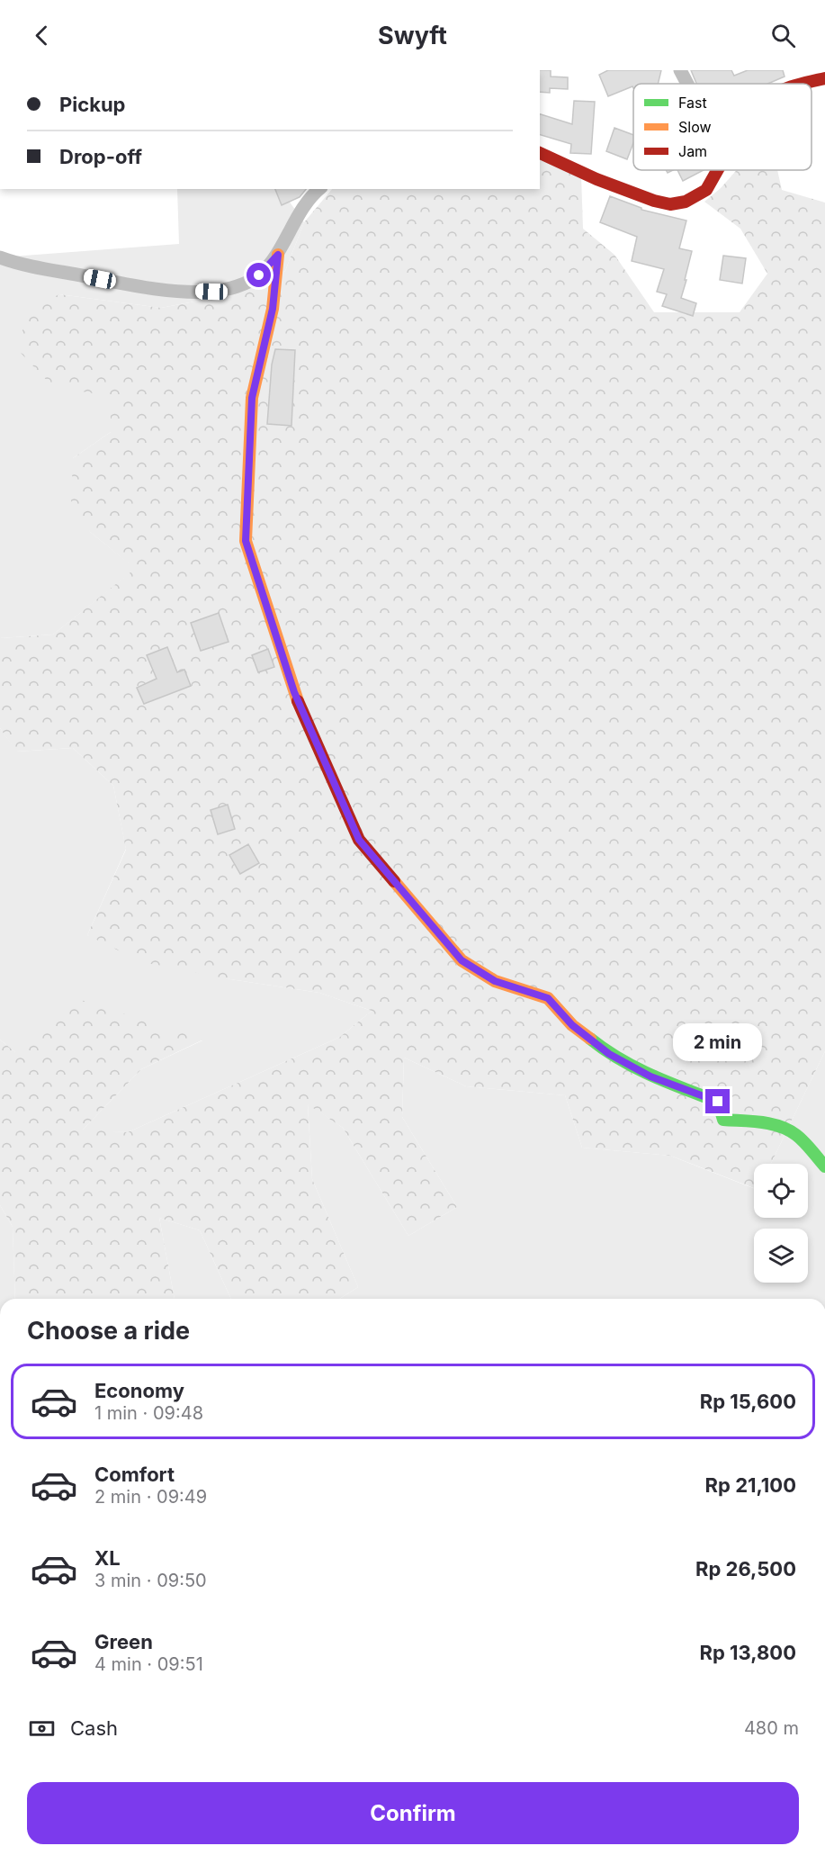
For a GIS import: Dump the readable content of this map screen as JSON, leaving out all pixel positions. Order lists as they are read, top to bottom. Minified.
{"legend":["Fast","Slow","Jam"],"page":{"header":"Swyft","banner":["Pickup","Drop-off"],"bubble":"2 min","heading":"Choose a ride","list":[{"name":"Economy","note":"1 min · 09:48","value":"Rp 15,600"},{"name":"Comfort","note":"2 min · 09:49","value":"Rp 21,100"},{"name":"XL","note":"3 min · 09:50","value":"Rp 26,500"},{"name":"Green","note":"4 min · 09:51","value":"Rp 13,800"}],"pay":["Cash","480 m"],"buttons":"Confirm"}}
